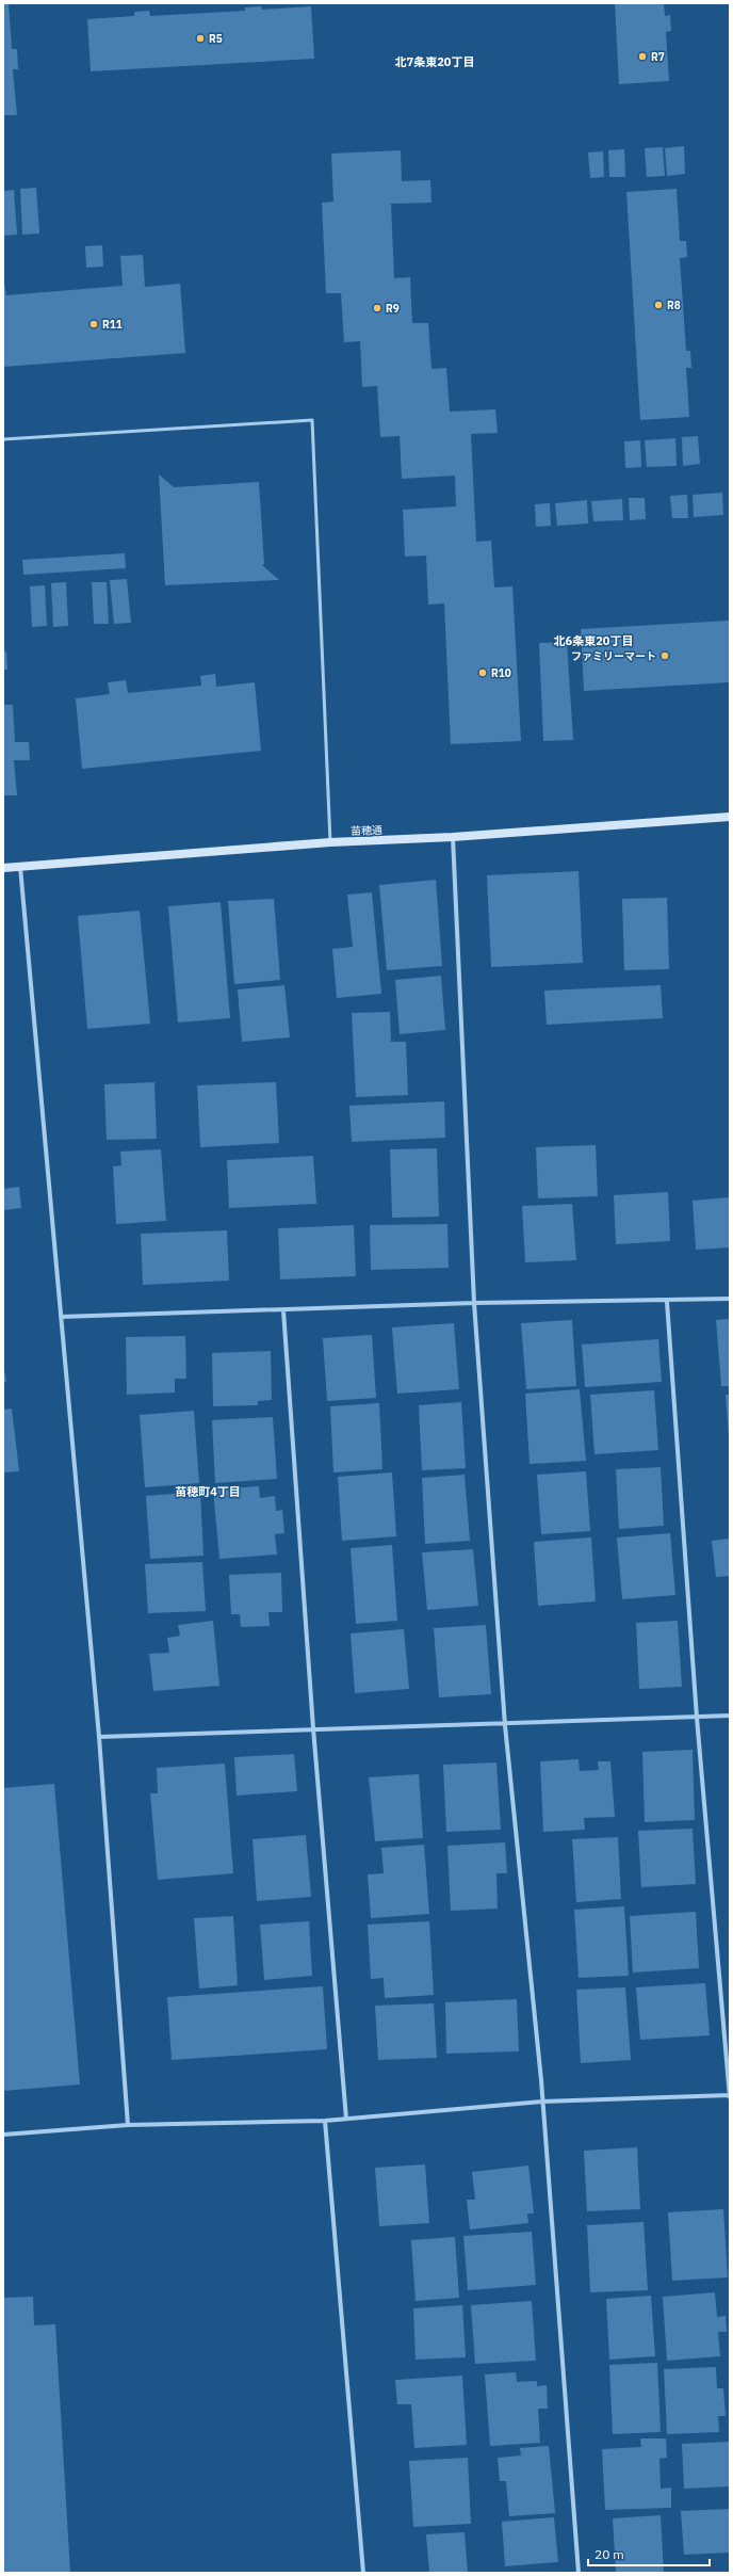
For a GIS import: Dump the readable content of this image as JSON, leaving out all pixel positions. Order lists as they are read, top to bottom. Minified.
{"streets":{"street":["苗穂通"]},"districts":["北7条東20丁目","北6条東20丁目","苗穂町4丁目"],"places":["R5","R7","R8","R9","R11","ファミリーマート","R10"],"scale_bar":"20 m"}
